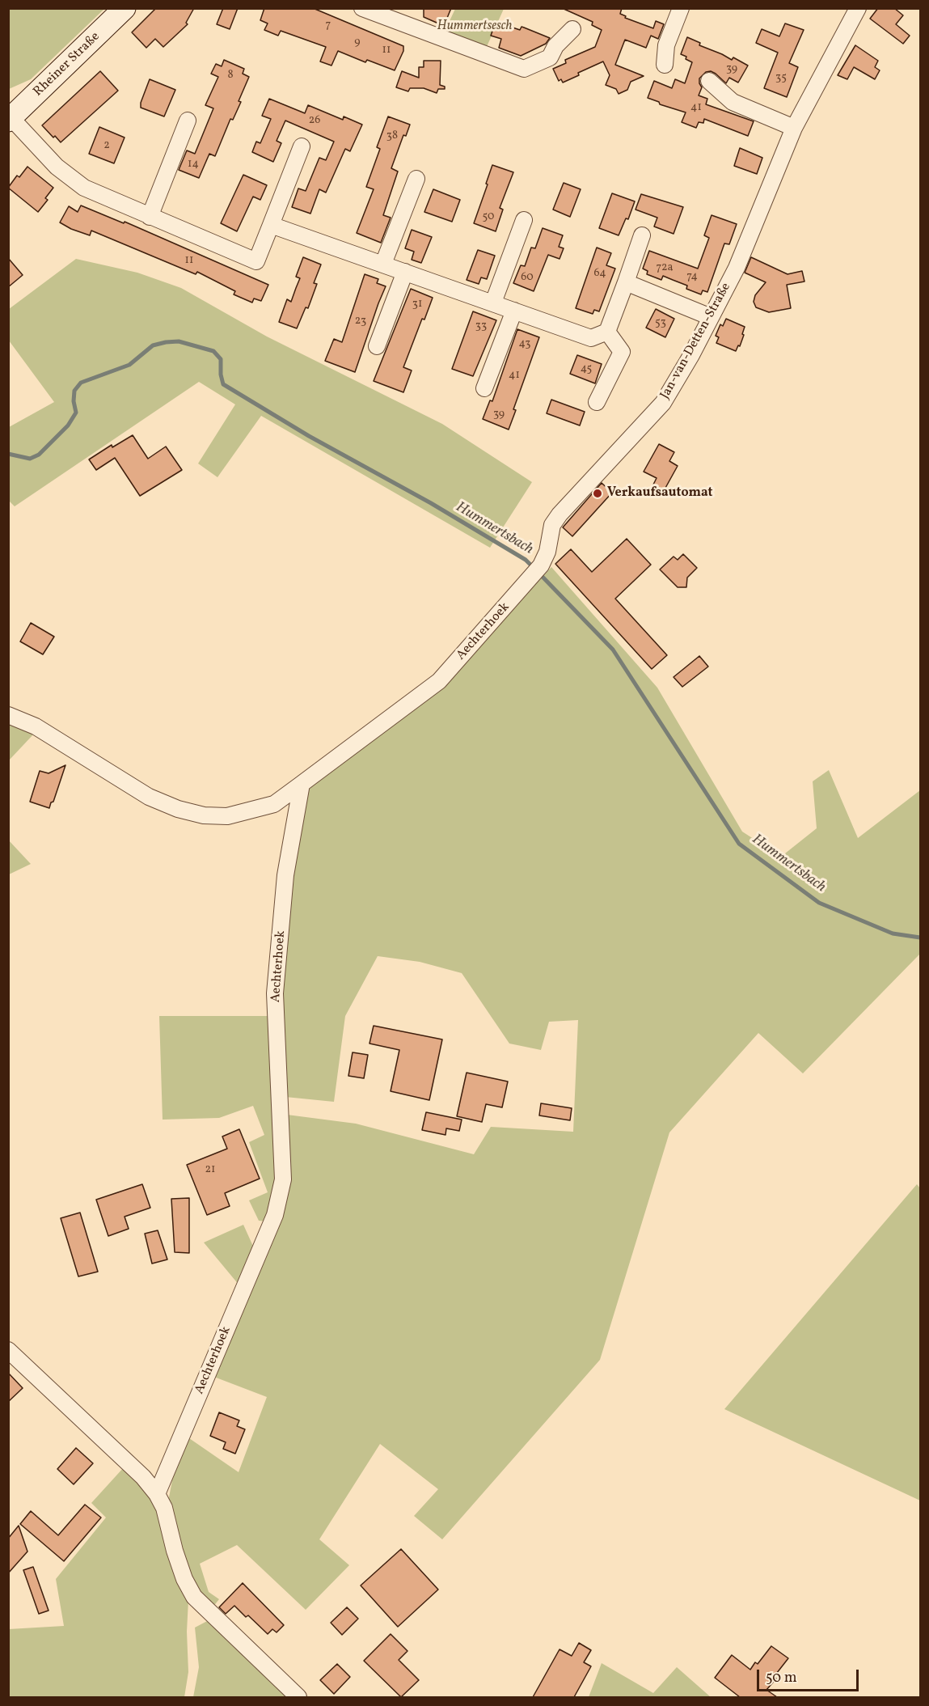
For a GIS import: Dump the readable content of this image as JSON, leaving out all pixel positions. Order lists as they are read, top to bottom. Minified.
{"streets":{"street":["Rheiner Straße","Jan-van-Detten-Straße","Aechterhoek"]},"crossings":[["Jan-van-Detten-Straße","Aechterhoek"]],"water":["Hummertsbach"],"parks":["Hummertsesch"],"places":["Verkaufsautomat"],"house_numbers":["7","9","11","39","8","35","41","26","38","2","14","50","11","72a","64","74","60","31","23","53","33","43","45","41","39","21"],"scale_bar":"50 m"}
